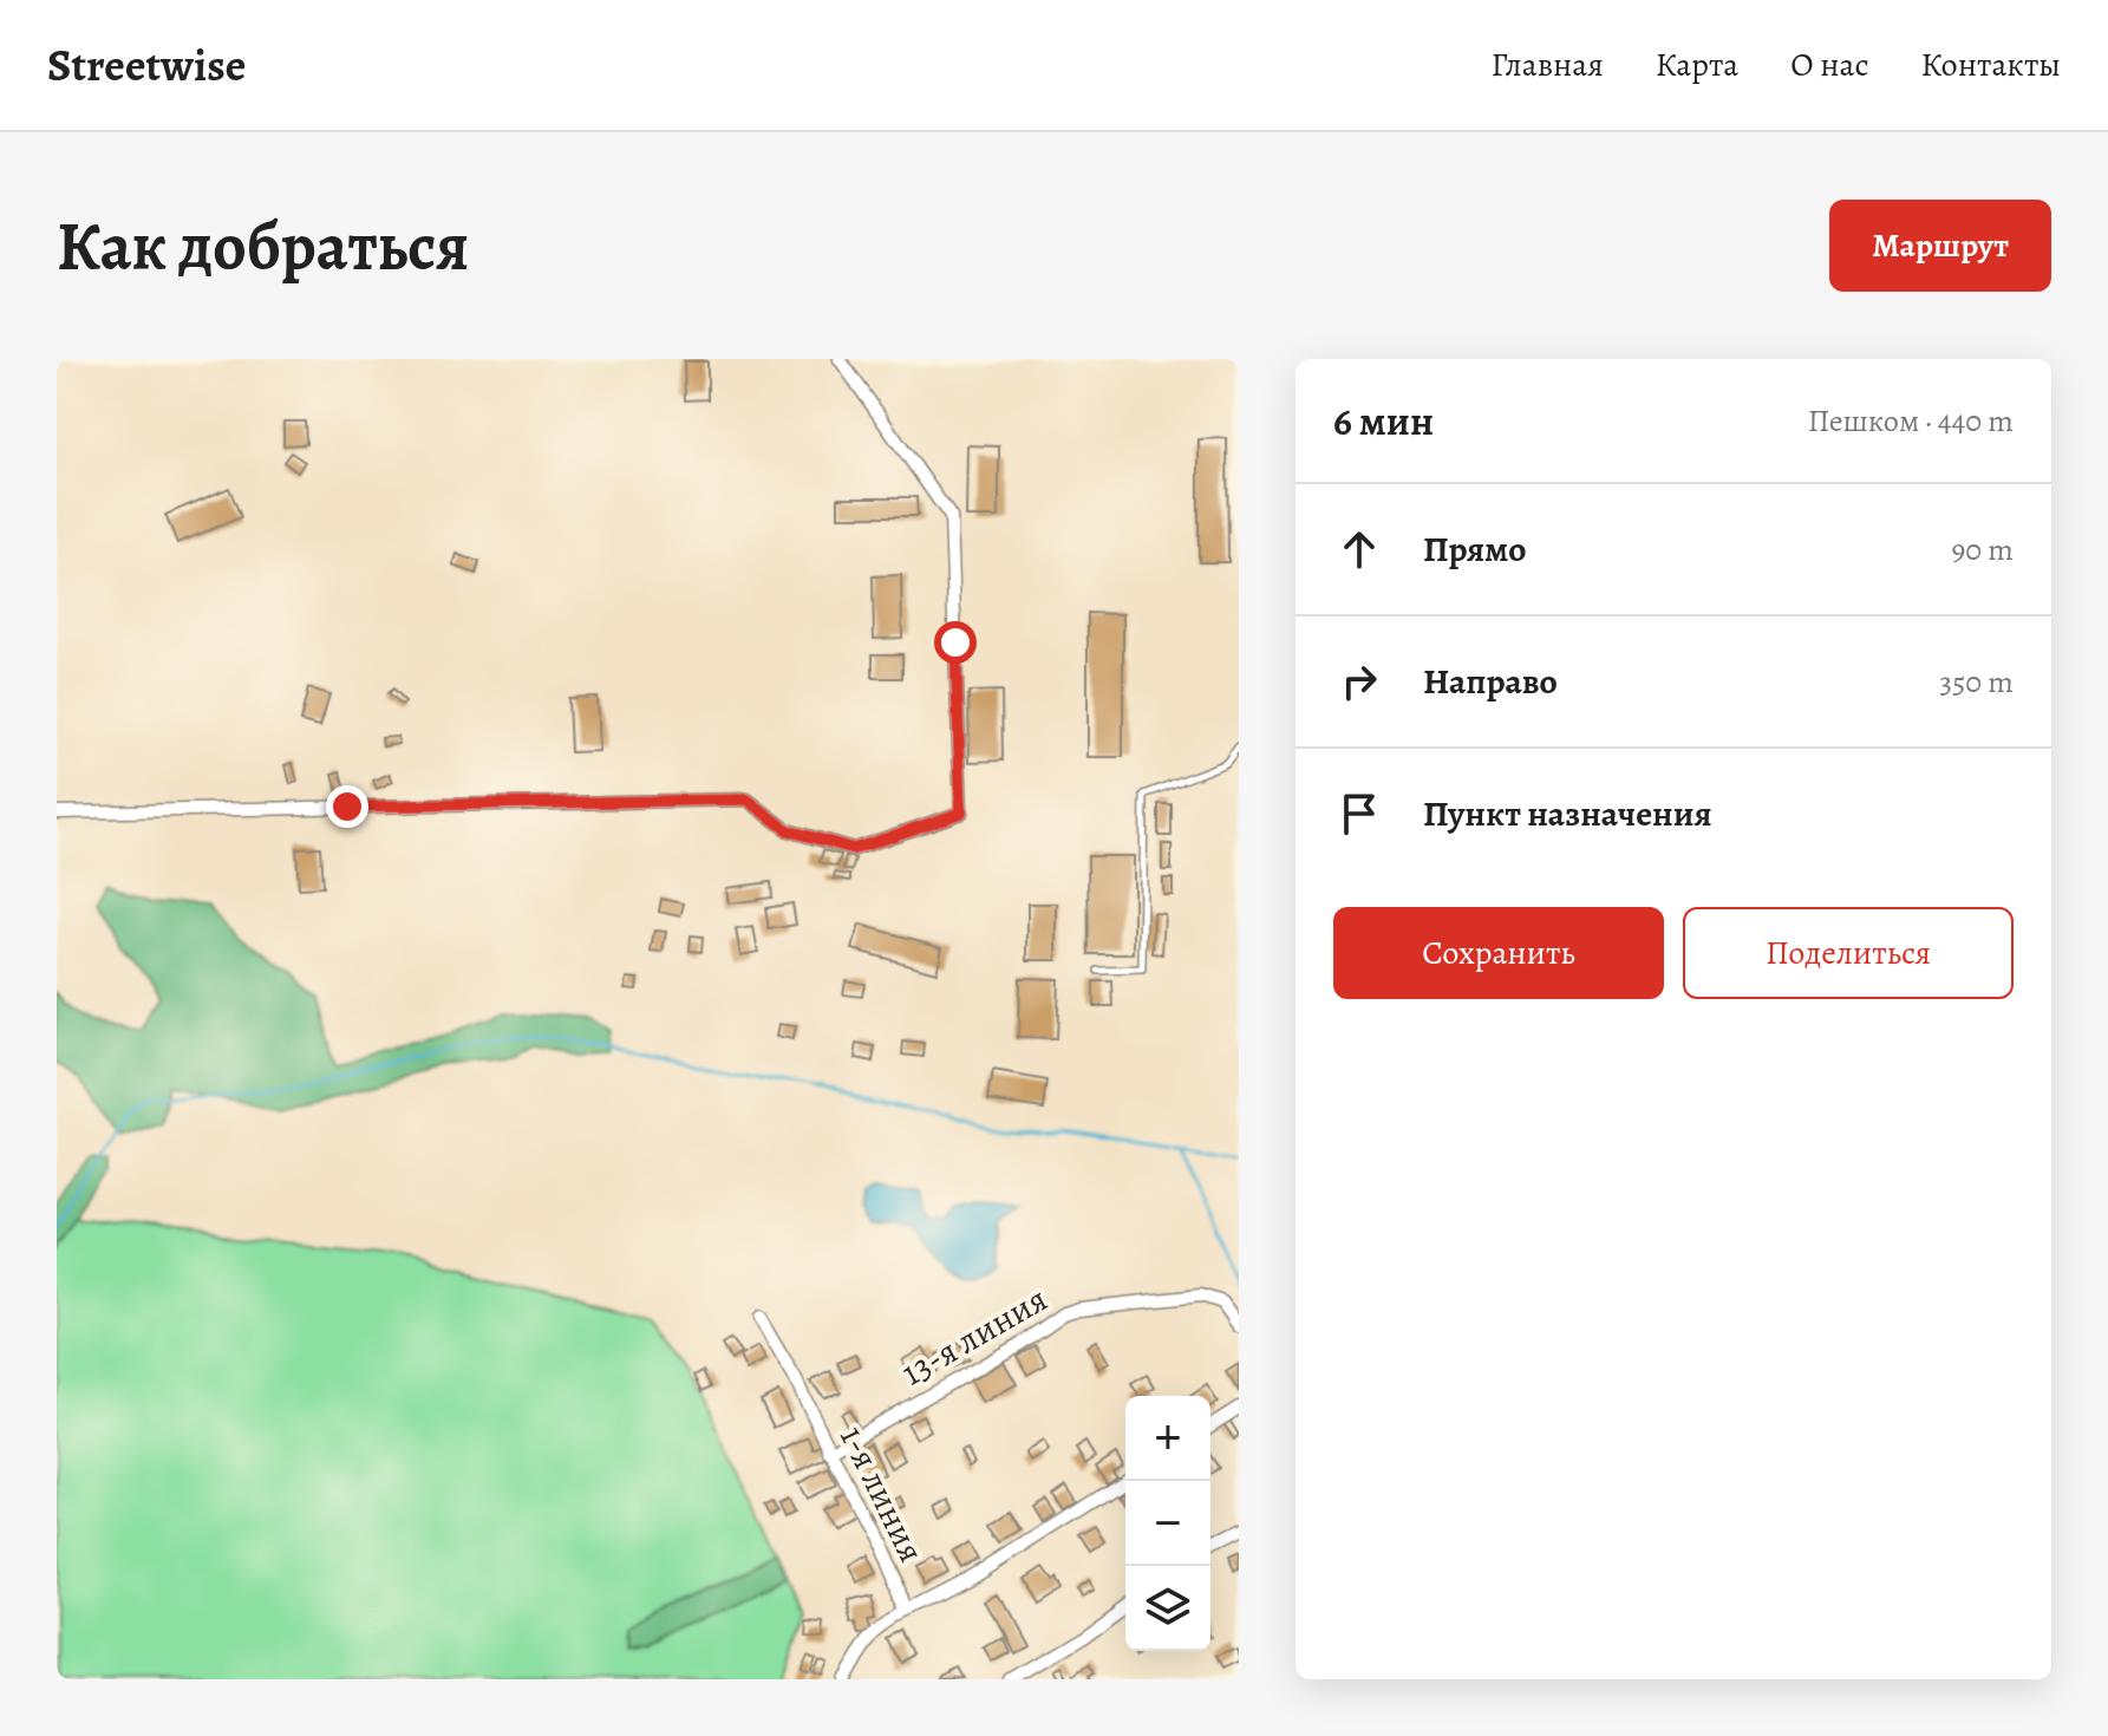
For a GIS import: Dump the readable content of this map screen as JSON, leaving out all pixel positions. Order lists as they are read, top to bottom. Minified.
{"streets":{"street":["13-я линия","1-я линия"]},"crossings":[["13-я линия","1-я линия"]],"page":{"header":"Streetwise","nav":["Главная","Карта","О нас","Контакты"],"buttons":["Маршрут",["Сохранить","Поделиться"]],"title":"Как добраться","heading":["6 мин","Пешком · 440 m"],"list":[["Прямо","90 m"],["Направо","350 m"],"Пункт назначения"],"map_buttons":["+","−"]}}
